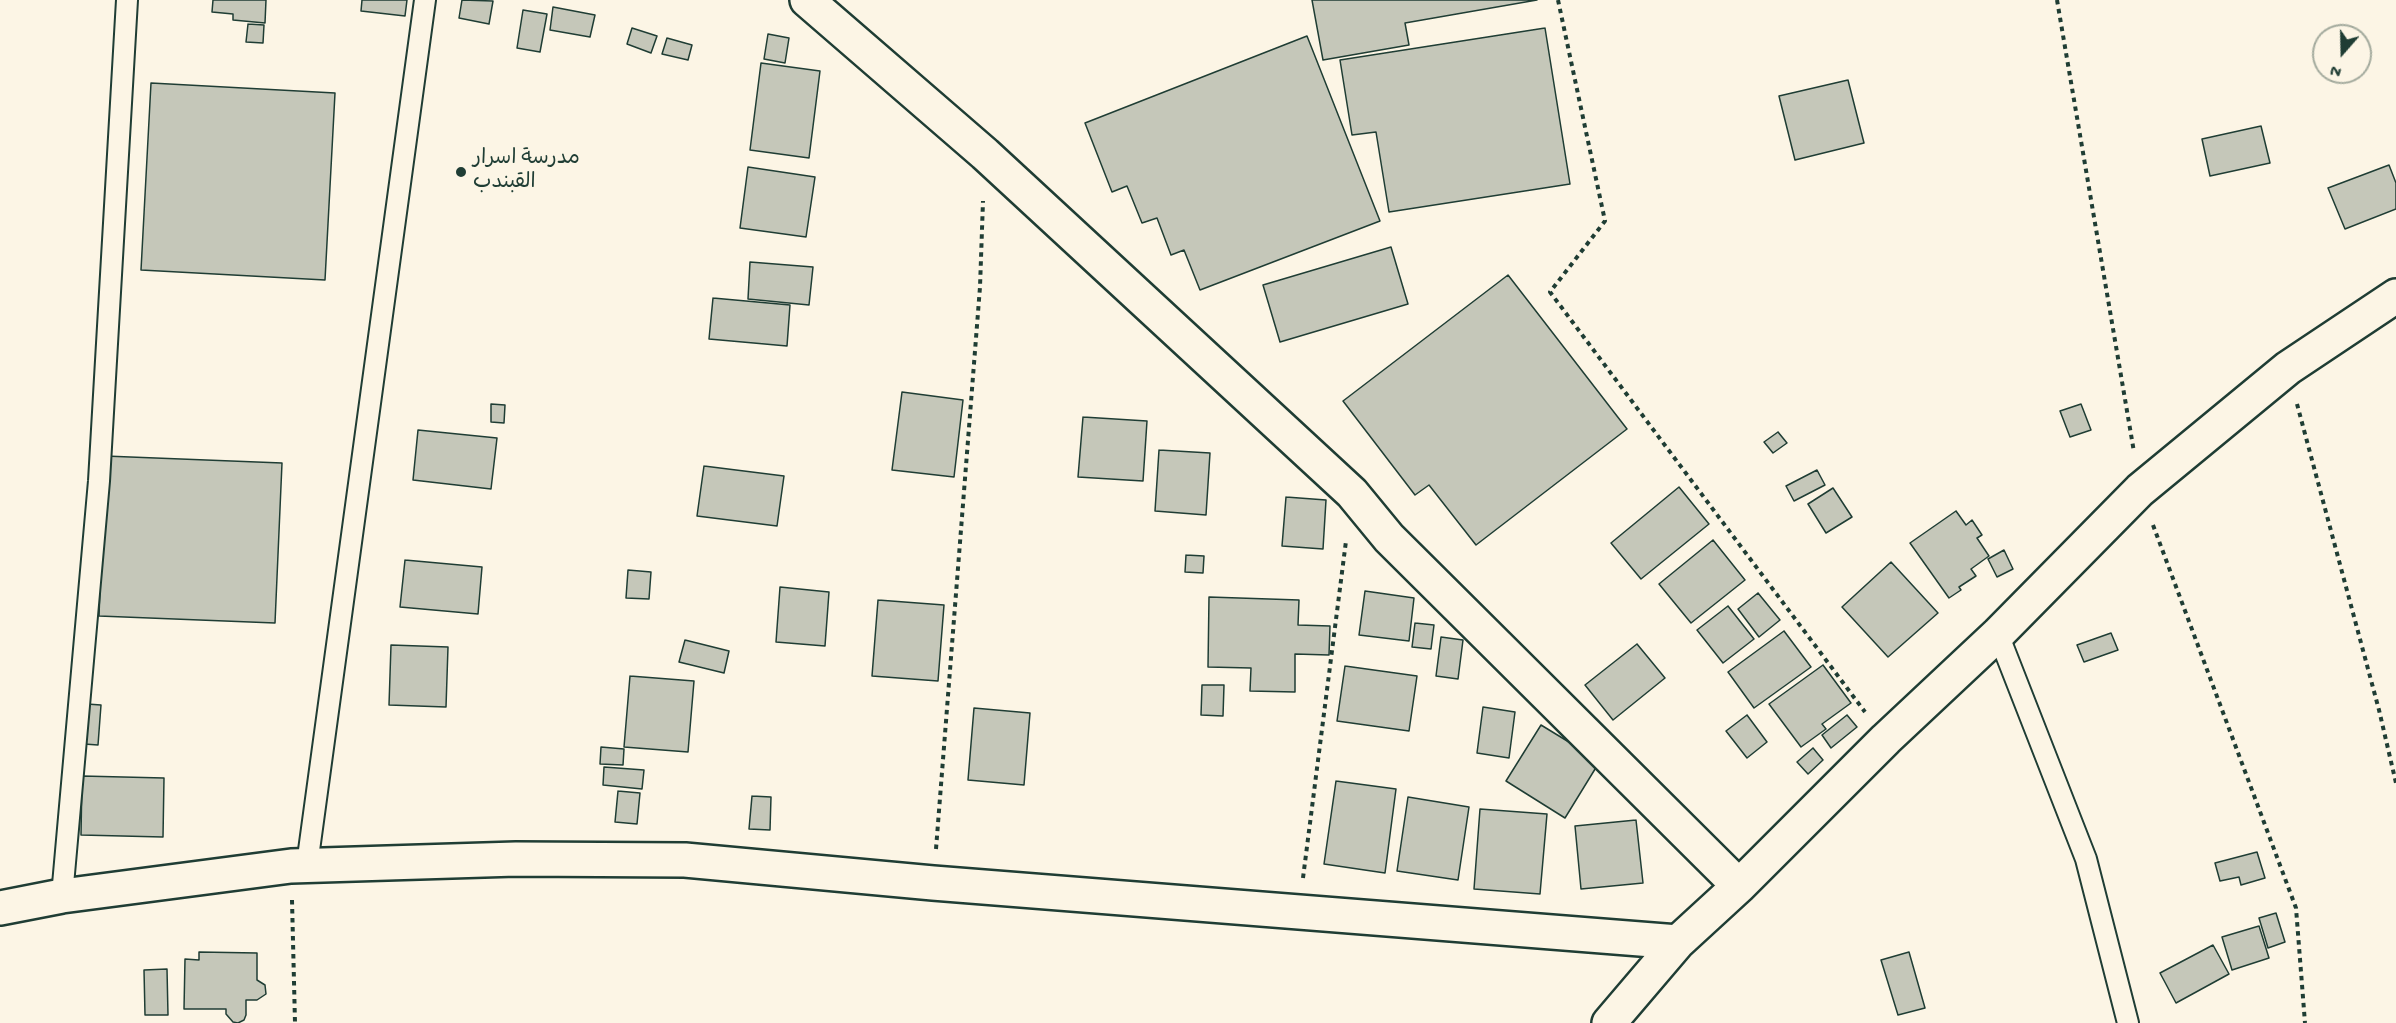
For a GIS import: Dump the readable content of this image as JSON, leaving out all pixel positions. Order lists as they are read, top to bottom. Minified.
{"places":["مدرسة اسرار القبندب"],"north":"bottom"}
